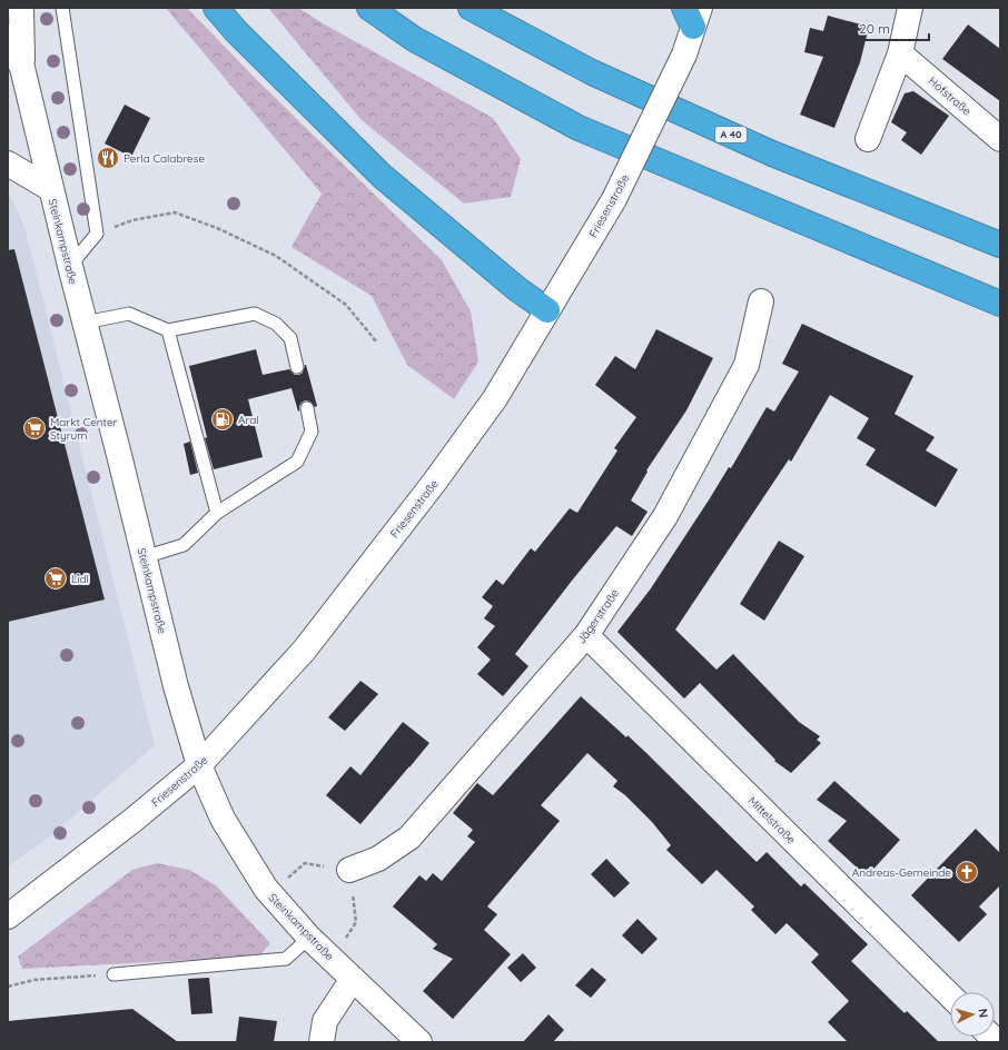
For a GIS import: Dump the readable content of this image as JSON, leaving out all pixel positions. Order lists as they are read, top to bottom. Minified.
{"streets":{"highway":["A 40"],"street":["Hofstraße","Friesenstraße","Steinkampstraße","Jägerstraße","Mittelstraße"]},"crossings":[["Friesenstraße","Steinkampstraße"],["Jägerstraße","Mittelstraße"]],"places":{"restaurant":["Perla Calabrese"],"fuel station":["Aral"],"supermarket":["Markt Center Styrum","Lidl"],"church":["Andreas-Gemeinde"]},"scale_bar":"20 m","north":"right"}
